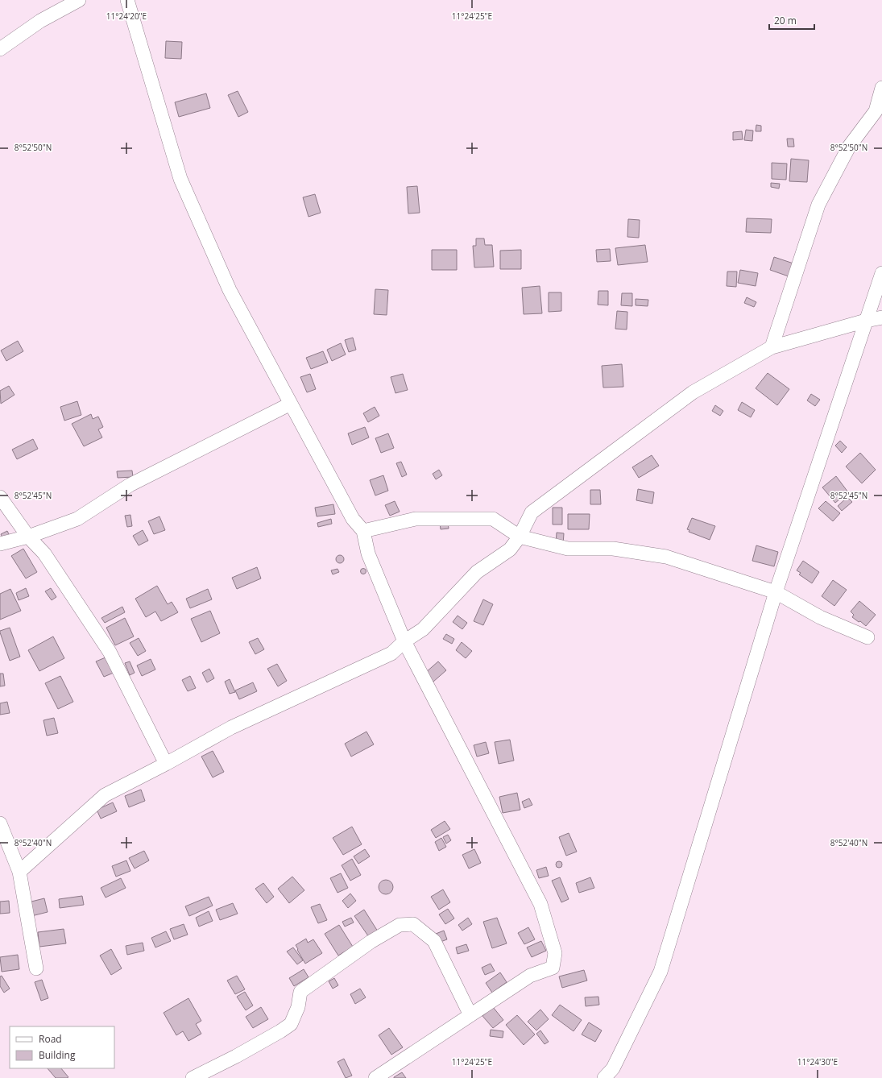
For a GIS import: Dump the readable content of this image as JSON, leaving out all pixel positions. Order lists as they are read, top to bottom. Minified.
{"legend":["Road","Building"],"scale_bar":"20 m","coordinates":["11°24'20\"E","11°24'25\"E","8°52'50\"N","8°52'45\"N","8°52'40\"N","11°24'30\"E"]}
